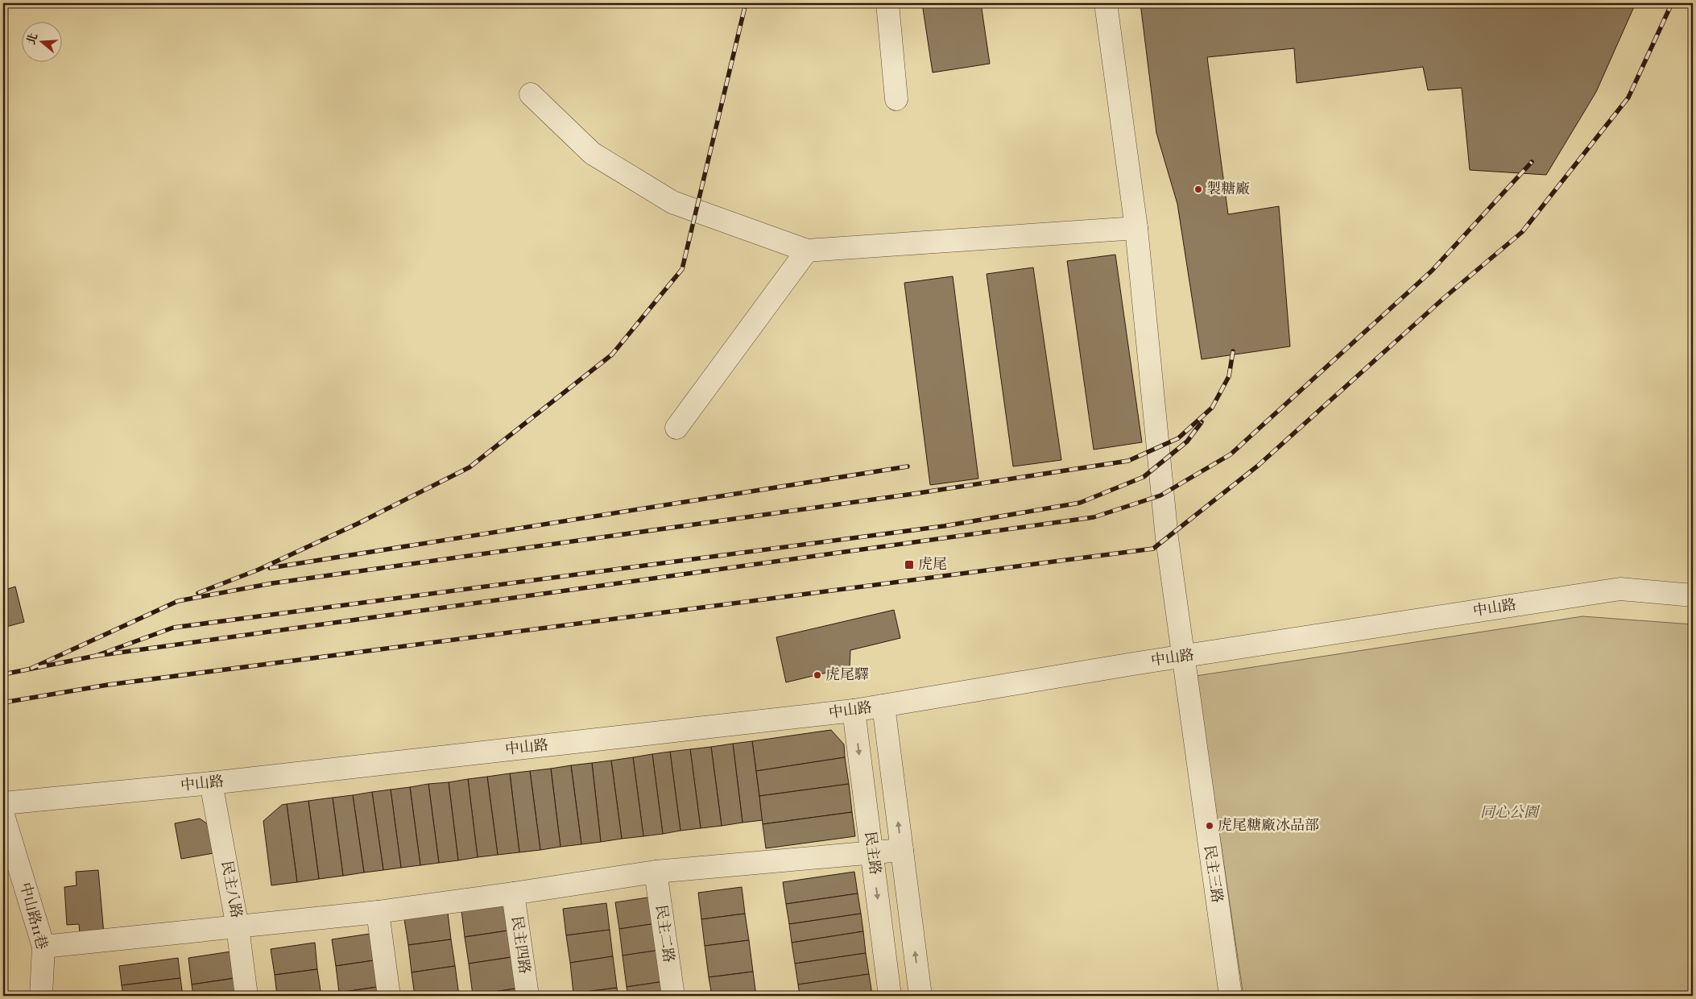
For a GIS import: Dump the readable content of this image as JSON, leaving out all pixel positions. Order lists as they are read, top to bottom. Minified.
{"streets":{"street":["中山路","民主路","民主三路","民主八路","中山路11巷","民主二路","民主四路"]},"crossings":[["中山路","民主路"],["中山路","民主三路"],["中山路","民主八路"]],"parks":["同心公園"],"places":{"other":["製糖廠","虎尾驛","虎尾糖廠冰品部"],"transit":["虎尾"]},"north":"left"}
